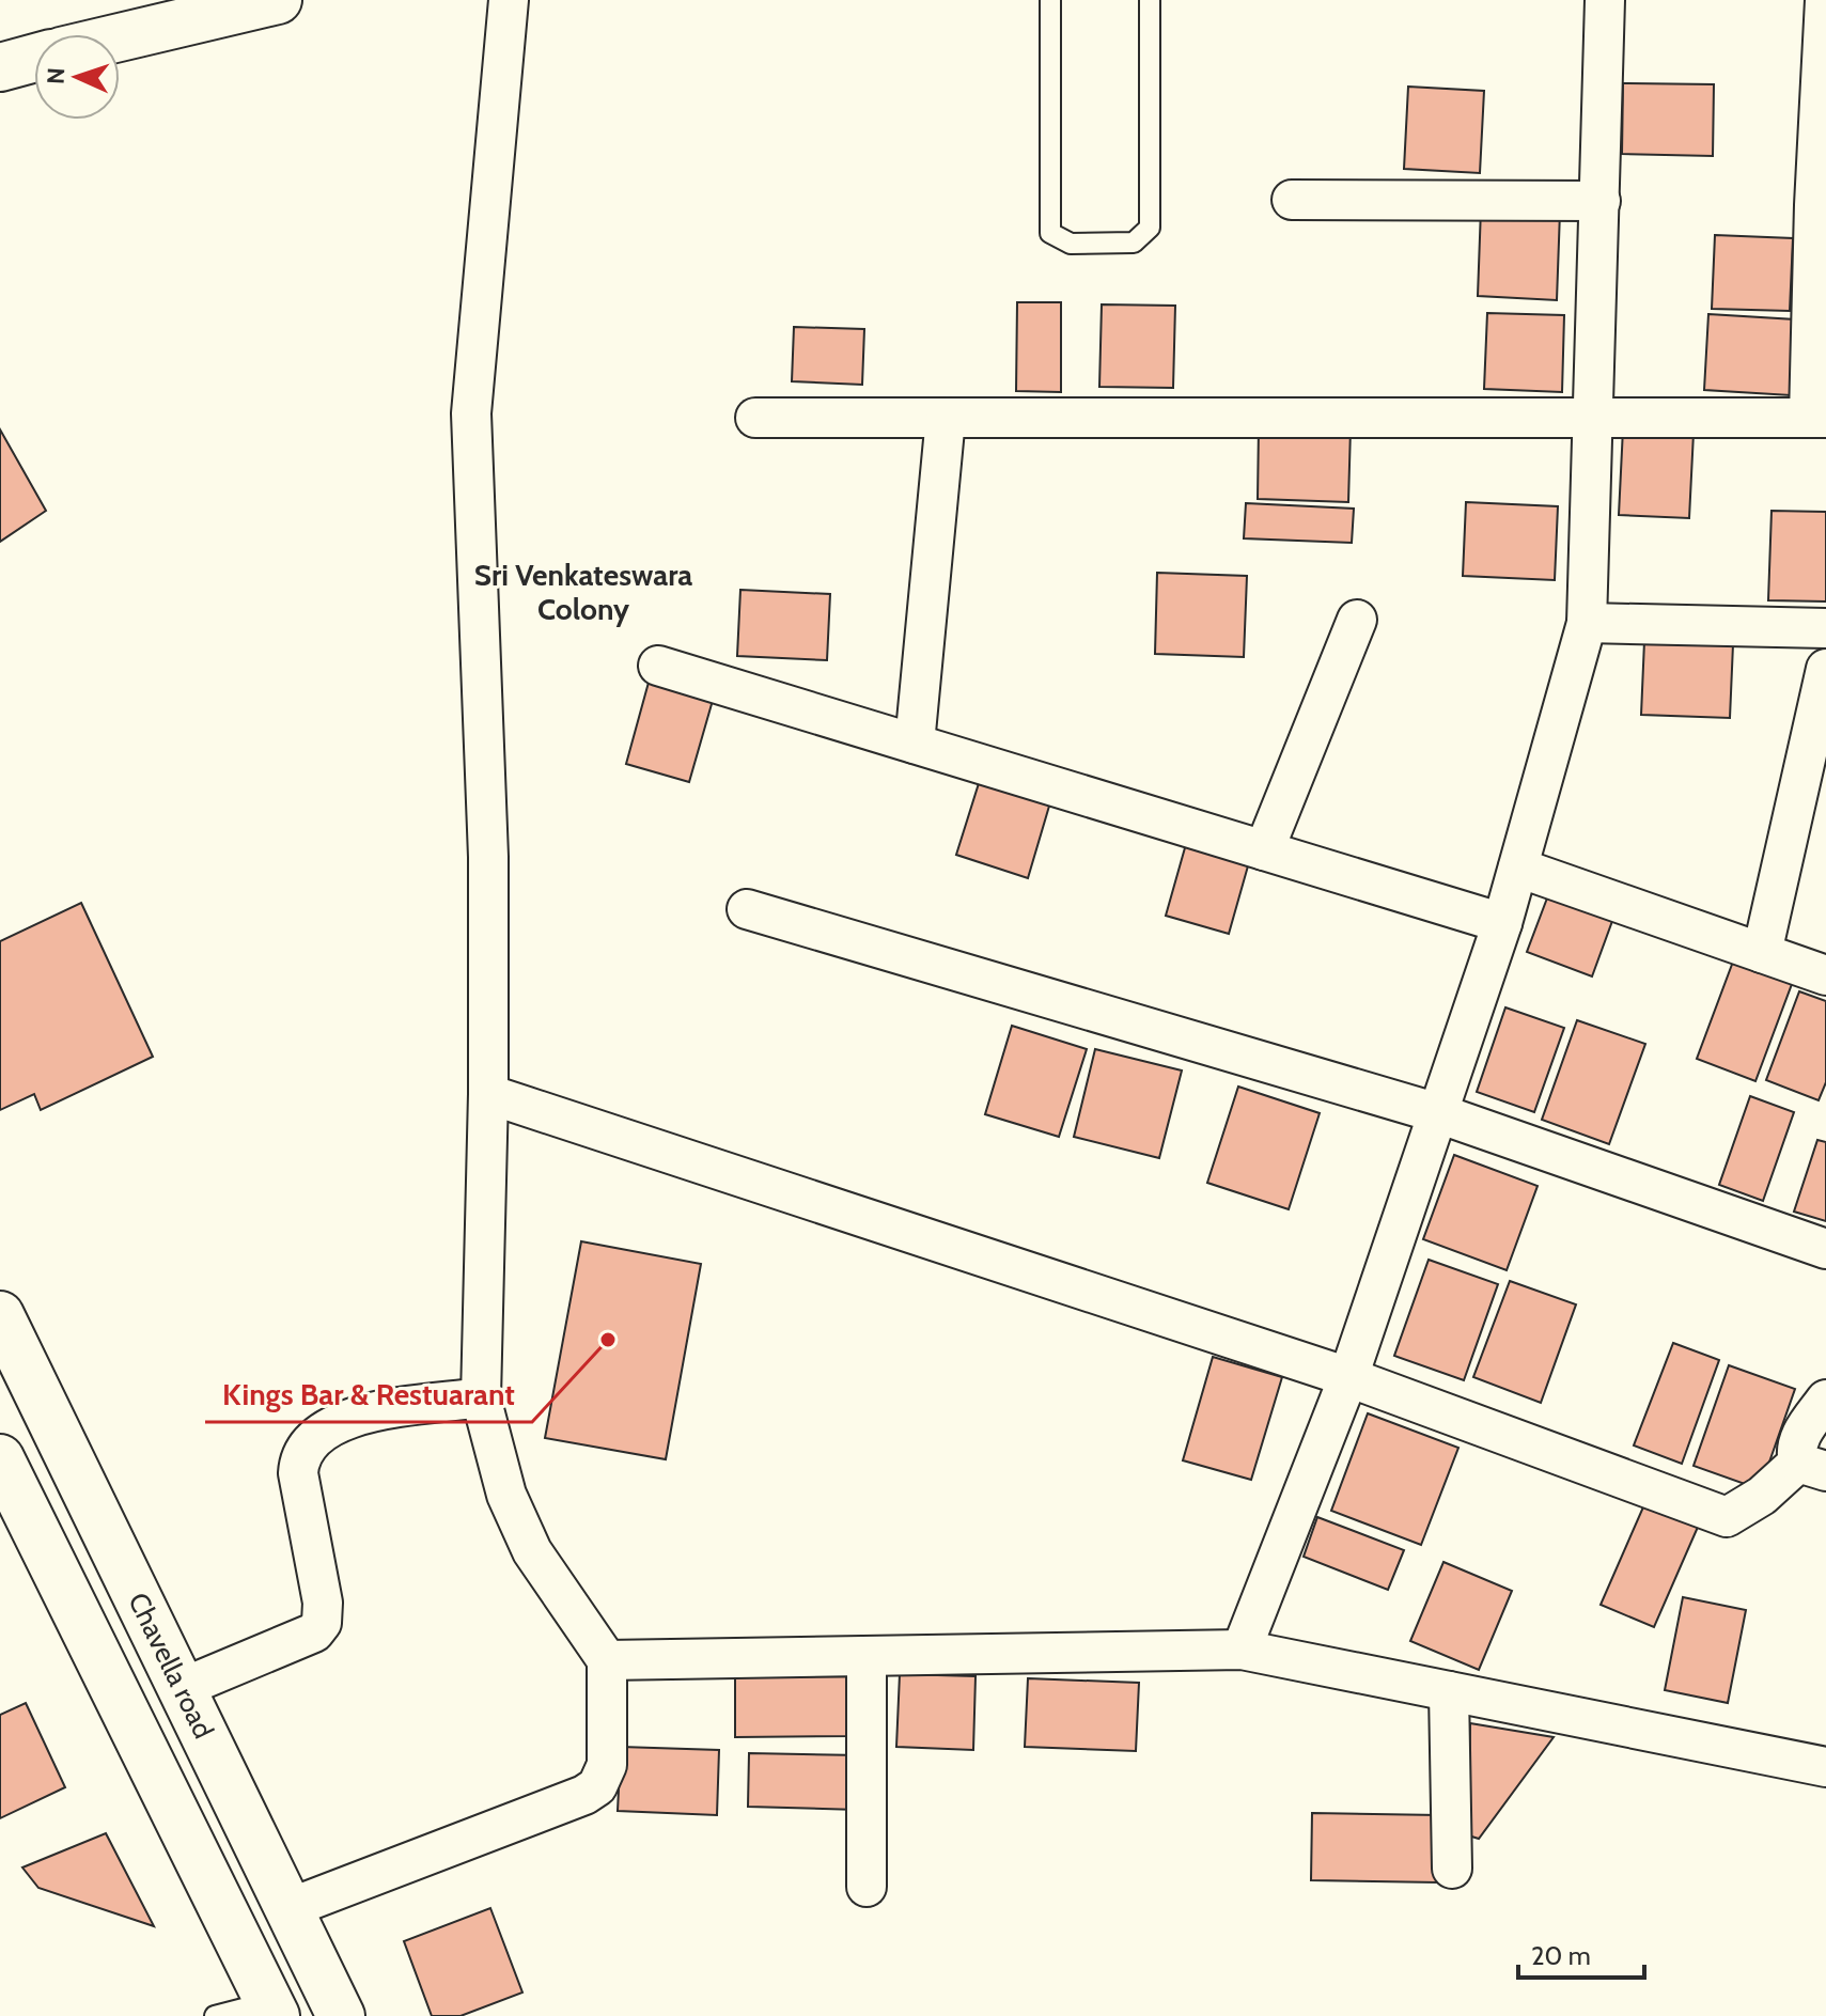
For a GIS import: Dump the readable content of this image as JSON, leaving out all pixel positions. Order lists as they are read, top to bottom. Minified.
{"streets":{"main road":["Chavella road"]},"districts":["Sri Venkateswara Colony"],"places":["Kings Bar & Restuarant"],"scale_bar":"20 m","north":"left"}
